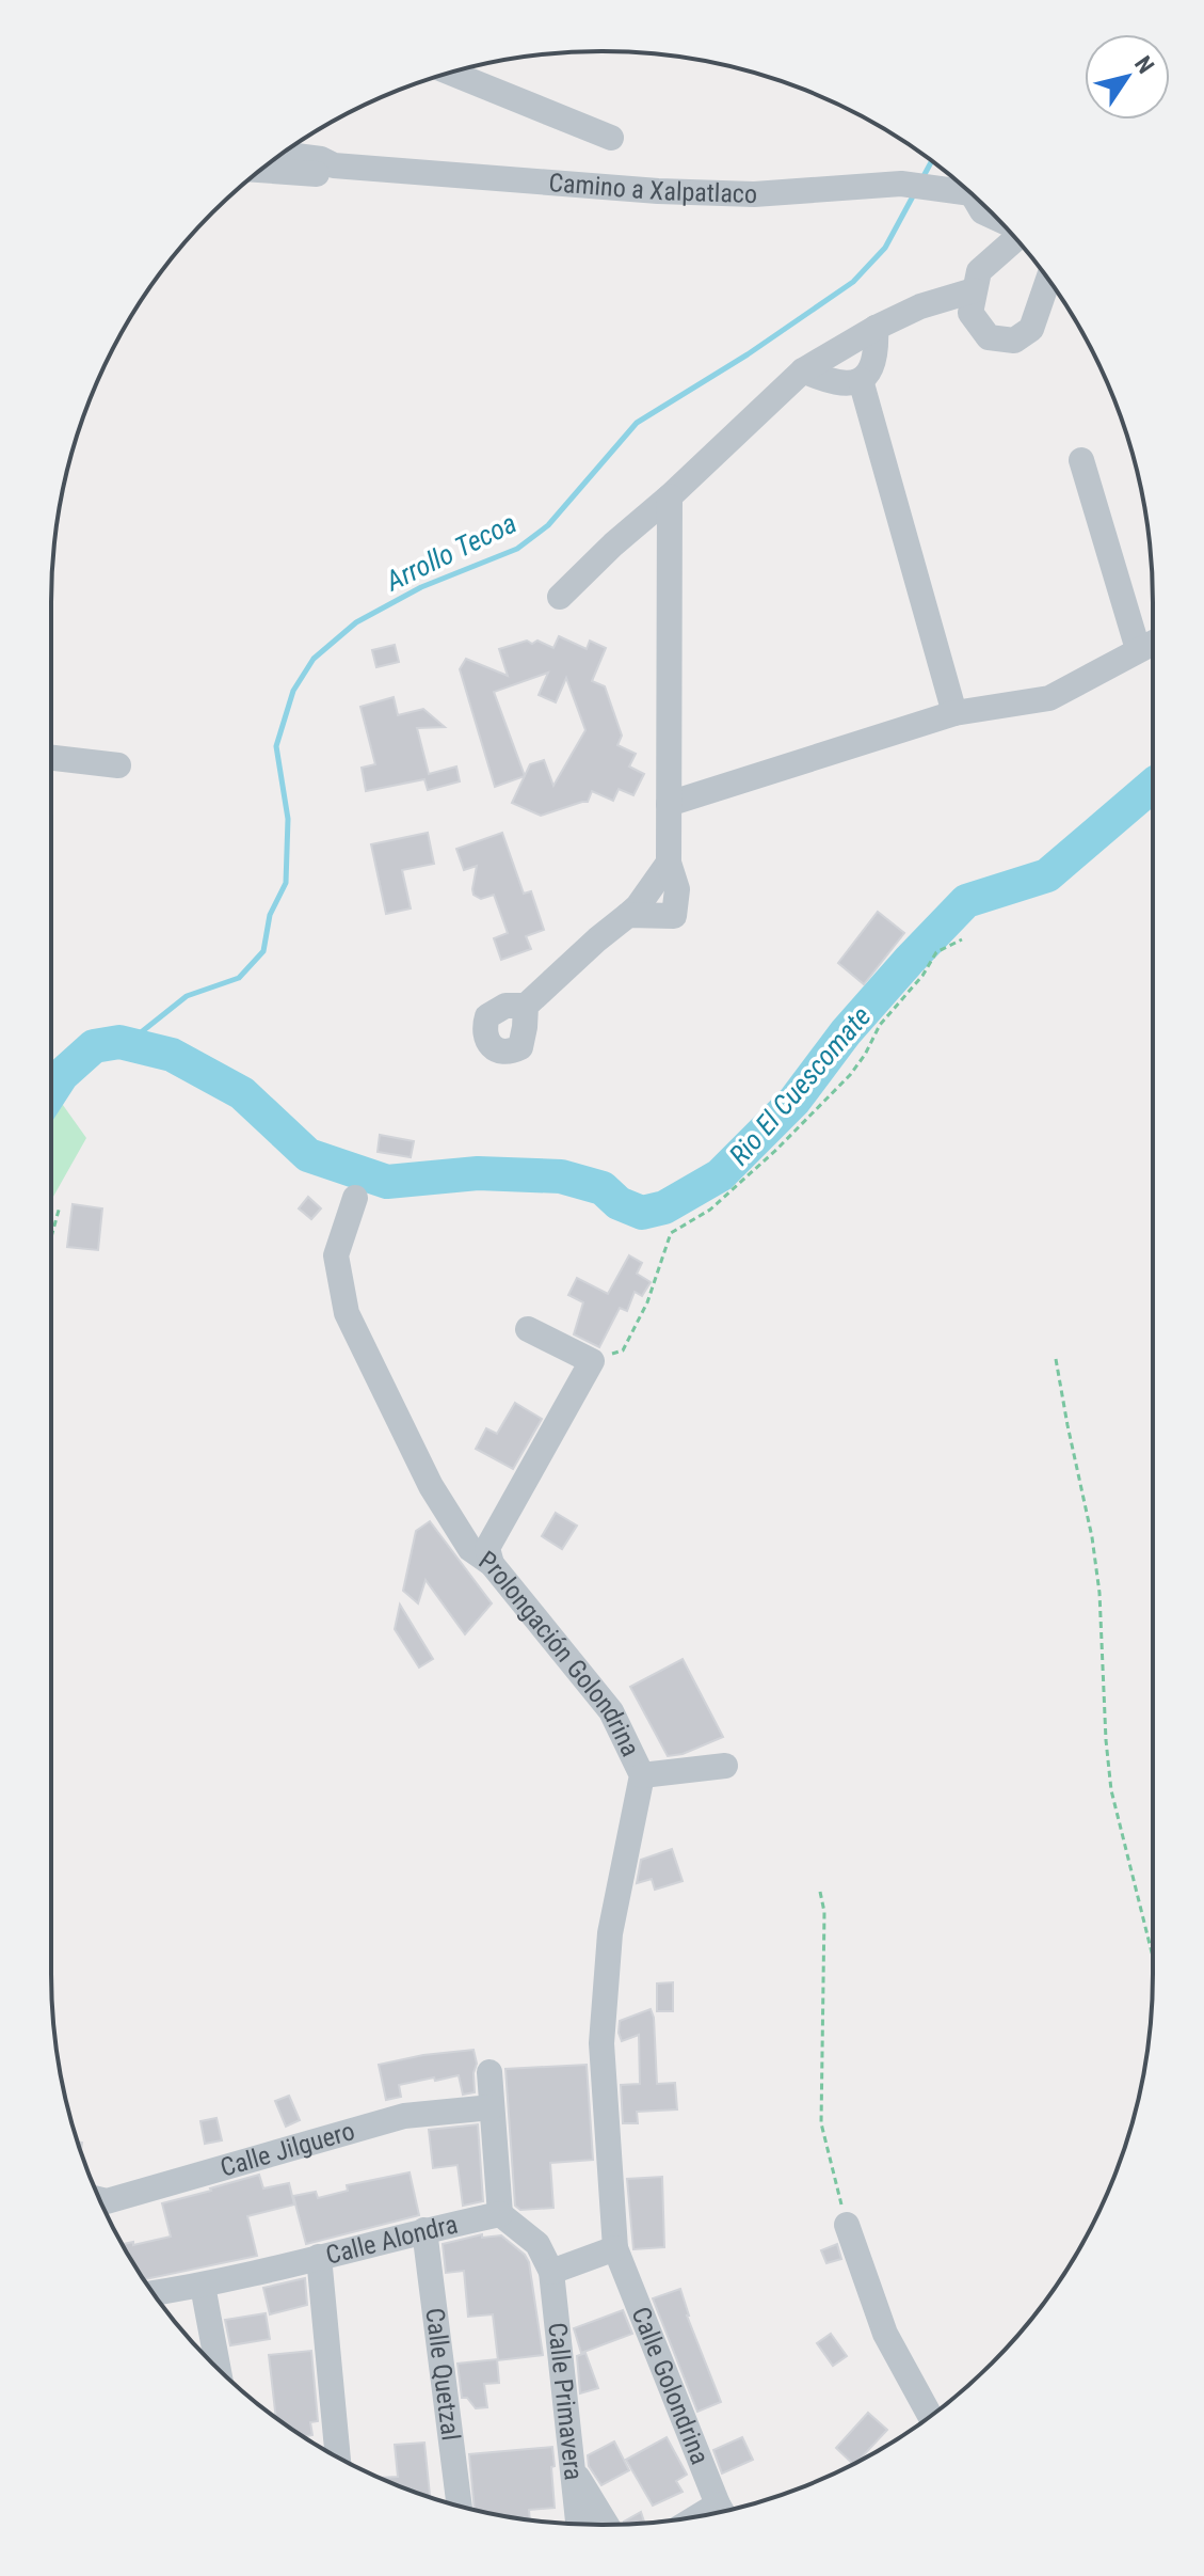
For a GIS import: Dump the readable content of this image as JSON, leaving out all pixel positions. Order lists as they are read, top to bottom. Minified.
{"streets":{"street":["Camino a Xalpatlaco","Prolongación Golondrina","Calle Jilguero","Calle Alondra","Calle Quetzal","Calle Golondrina","Calle Primavera"]},"crossings":[["Prolongación Golondrina","Calle Golondrina"],["Calle Alondra","Calle Quetzal"]],"water":["Arrollo Tecoa","Rio El Cuescomate"],"north":"top right"}
